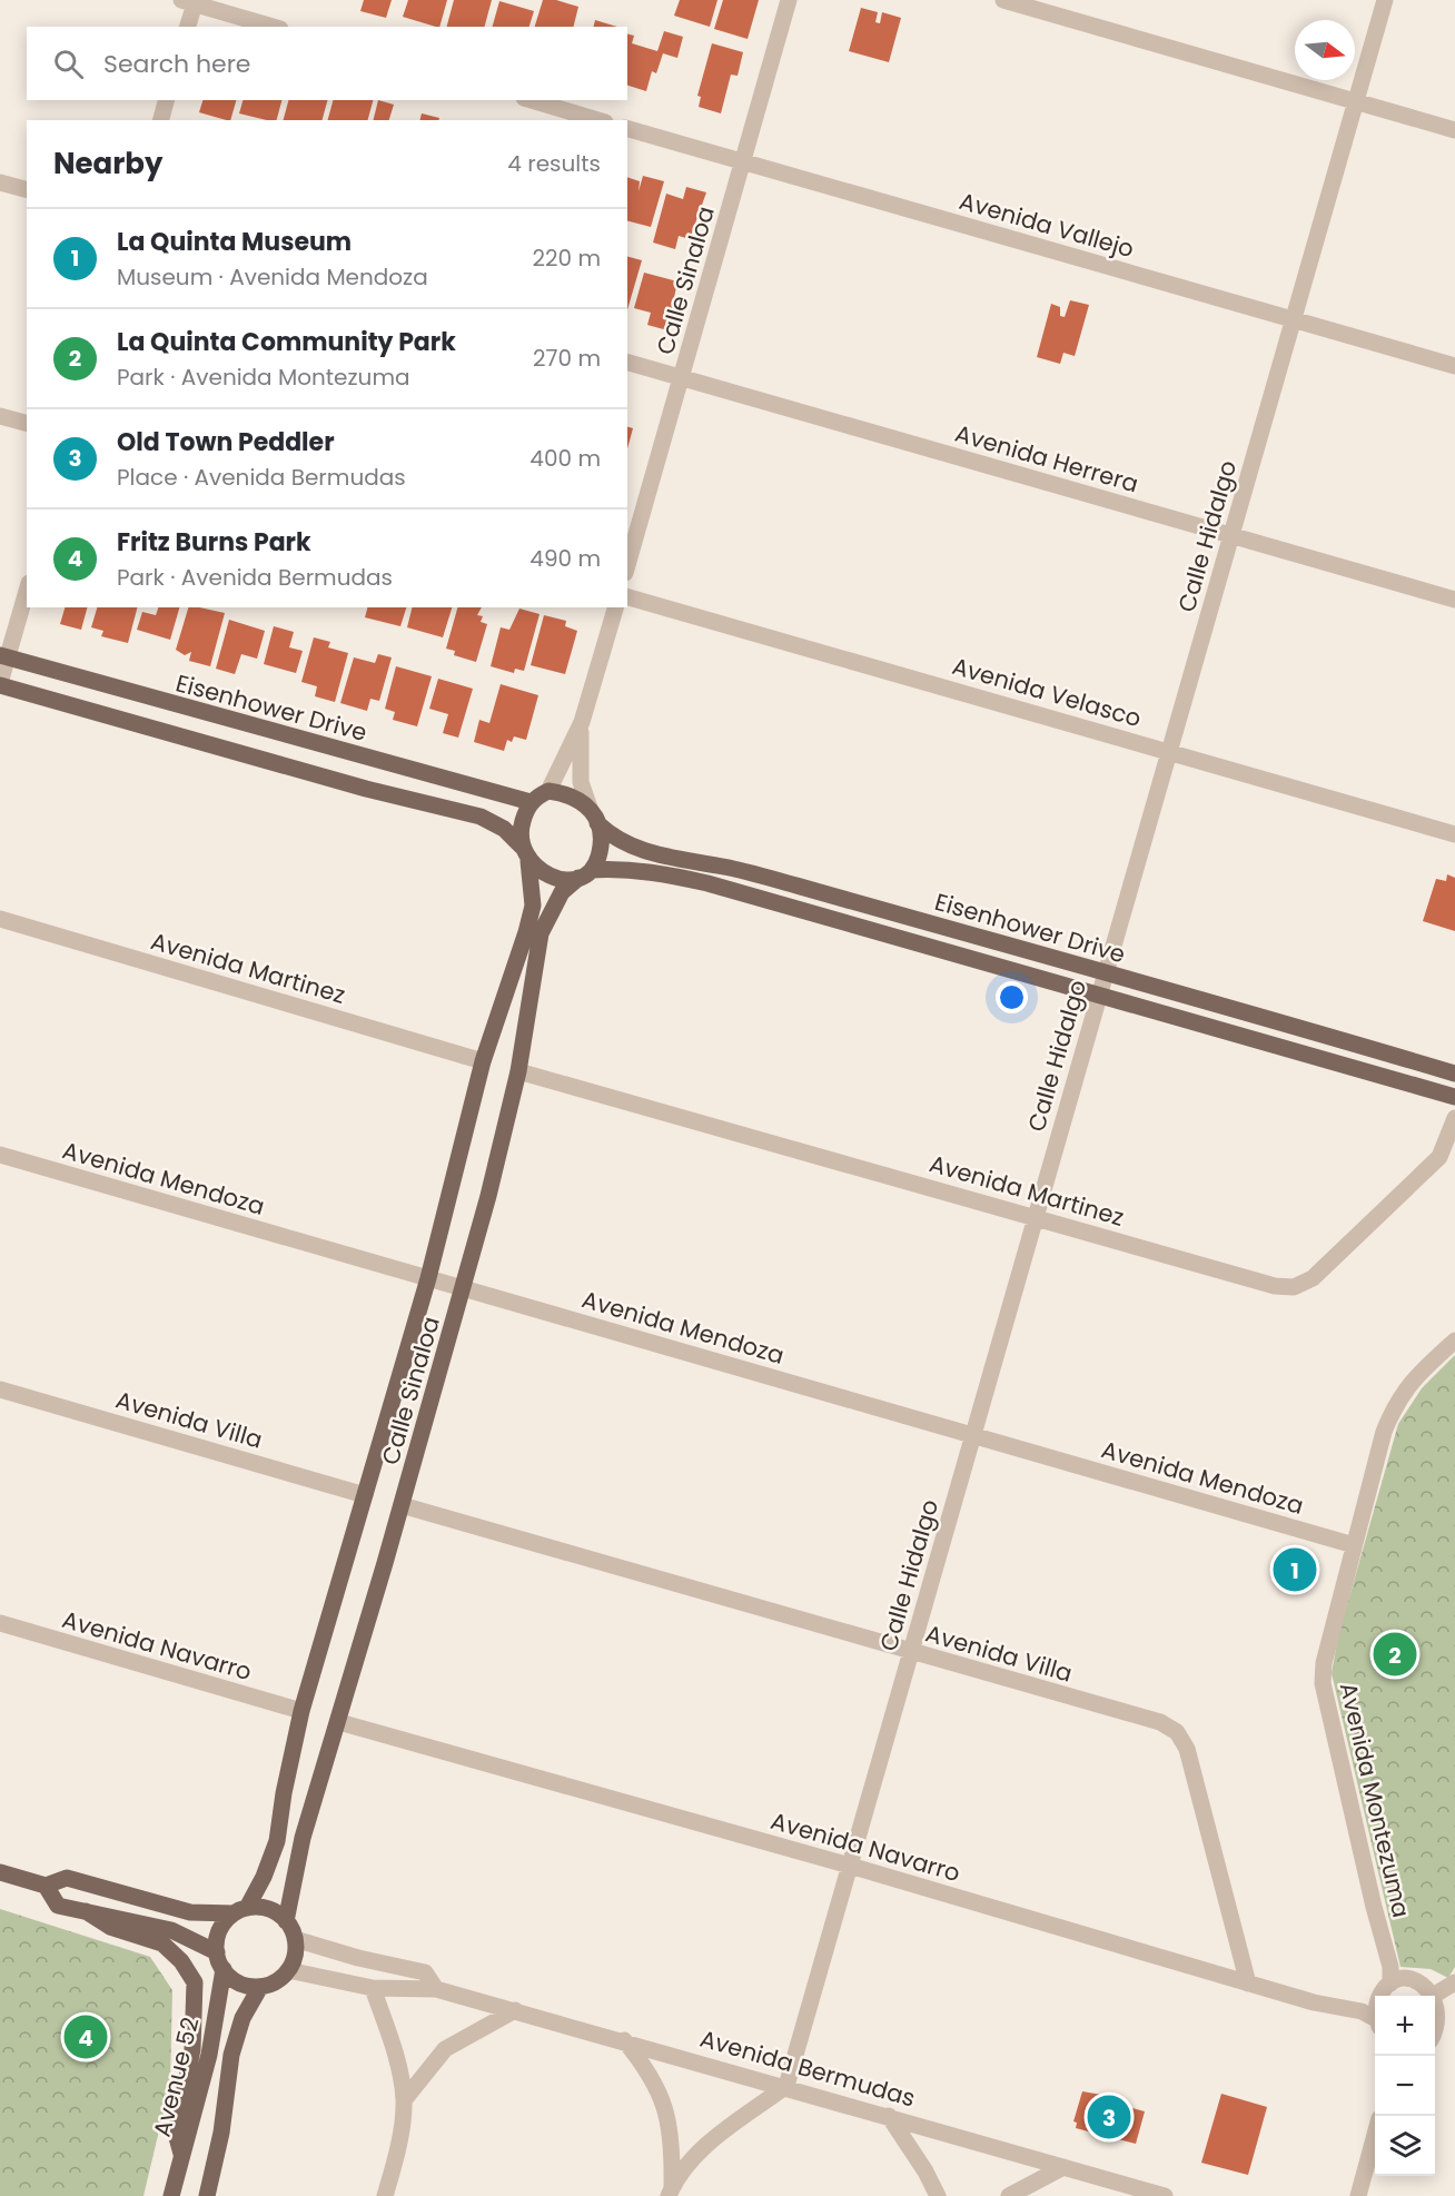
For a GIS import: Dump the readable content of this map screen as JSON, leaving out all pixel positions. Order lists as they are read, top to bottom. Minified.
{"streets":{"main road":["Calle Sinaloa","Eisenhower Drive","Avenue 52"],"street":["Avenida Vallejo","Avenida Herrera","Calle Hidalgo","Avenida Velasco","Avenida Martinez","Avenida Mendoza","Avenida Villa","Avenida Navarro","Avenida Montezuma","Avenida Bermudas"]},"crossings":[["Avenida Vallejo","Calle Sinaloa"],["Avenida Vallejo","Calle Hidalgo"],["Calle Sinaloa","Avenida Herrera"],["Calle Sinaloa","Eisenhower Drive"],["Calle Sinaloa","Avenida Martinez"],["Calle Sinaloa","Avenida Mendoza"],["Calle Sinaloa","Avenida Villa"],["Calle Sinaloa","Avenida Navarro"],["Calle Sinaloa","Avenida Bermudas"],["Calle Sinaloa","Avenue 52"],["Avenida Herrera","Calle Hidalgo"],["Calle Hidalgo","Avenida Velasco"],["Calle Hidalgo","Eisenhower Drive"],["Calle Hidalgo","Avenida Martinez"],["Calle Hidalgo","Avenida Mendoza"],["Calle Hidalgo","Avenida Villa"],["Calle Hidalgo","Avenida Navarro"],["Calle Hidalgo","Avenida Bermudas"],["Avenida Mendoza","Avenida Montezuma"],["Avenida Villa","Avenida Navarro"],["Avenida Bermudas","Avenue 52"]],"north":"right","page":{"search":"Search here","heading":["Nearby","4 results"],"list":[{"mark":"1","name":"La Quinta Museum","note":"Museum · Avenida Mendoza","value":"220 m"},{"mark":"2","name":"La Quinta Community Park","note":"Park · Avenida Montezuma","value":"270 m"},{"mark":"3","name":"Old Town Peddler","note":"Place · Avenida Bermudas","value":"400 m"},{"mark":"4","name":"Fritz Burns Park","note":"Park · Avenida Bermudas","value":"490 m"}],"pins":["1","2","4","3"],"map_buttons":["+","−"]}}
